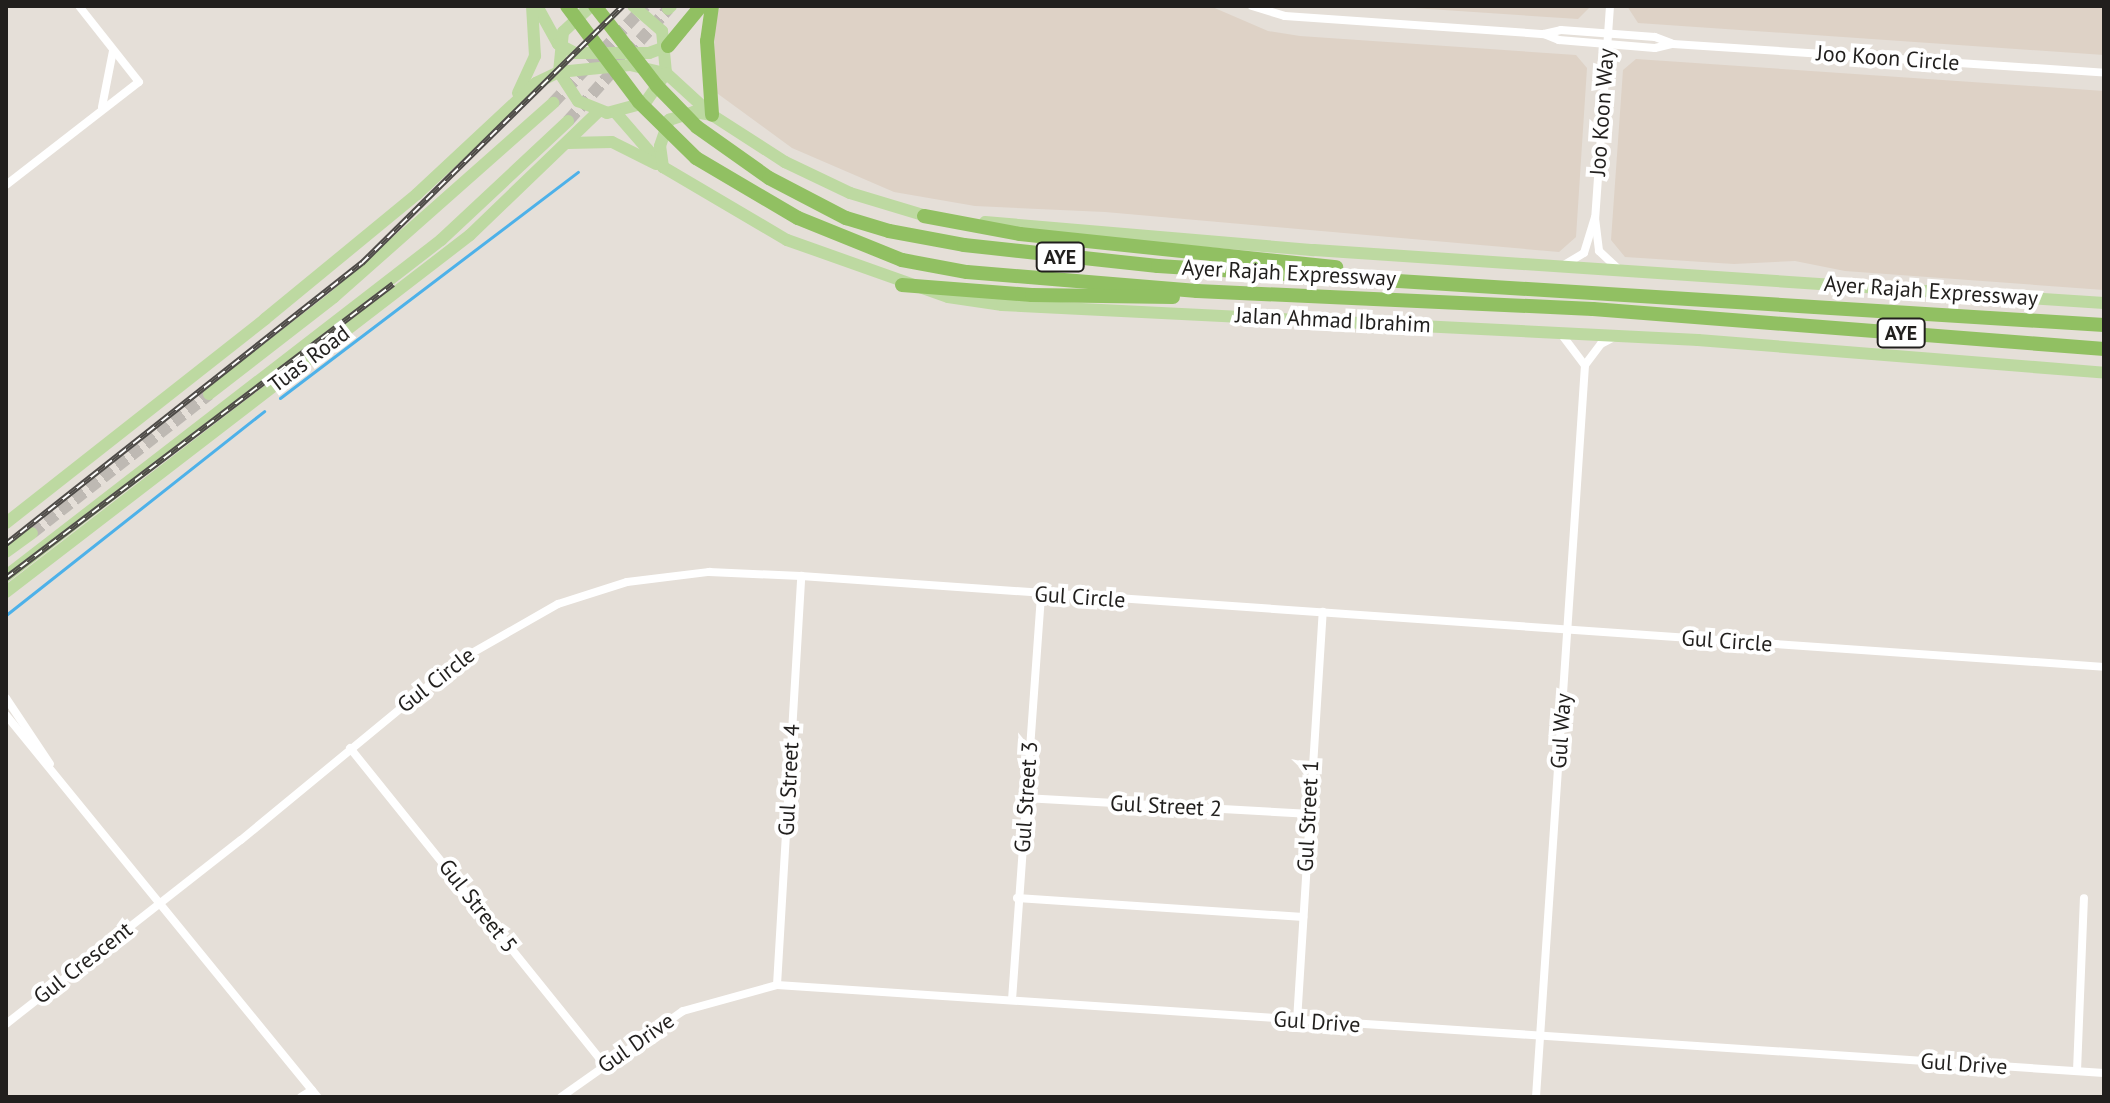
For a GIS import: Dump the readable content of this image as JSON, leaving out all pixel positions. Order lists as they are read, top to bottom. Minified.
{"streets":{"highway":["AYE","Ayer Rajah Expressway"],"main road":["Jalan Ahmad Ibrahim","Tuas Road"],"street":["Joo Koon Circle","Joo Koon Way","Gul Circle","Gul Way","Gul Street 4","Gul Street 3","Gul Street 2","Gul Street 1","Gul Street 5","Gul Crescent","Gul Drive"]},"crossings":[["Joo Koon Circle","Joo Koon Way"],["Gul Circle","Gul Way"],["Gul Circle","Gul Street 4"],["Gul Circle","Gul Street 3"],["Gul Circle","Gul Street 1"],["Gul Circle","Gul Street 5"],["Gul Circle","Gul Crescent"],["Gul Way","Gul Drive"],["Gul Street 4","Gul Drive"],["Gul Street 3","Gul Street 2"],["Gul Street 3","Gul Drive"],["Gul Street 2","Gul Street 1"],["Gul Street 1","Gul Drive"],["Gul Street 5","Gul Drive"]]}
